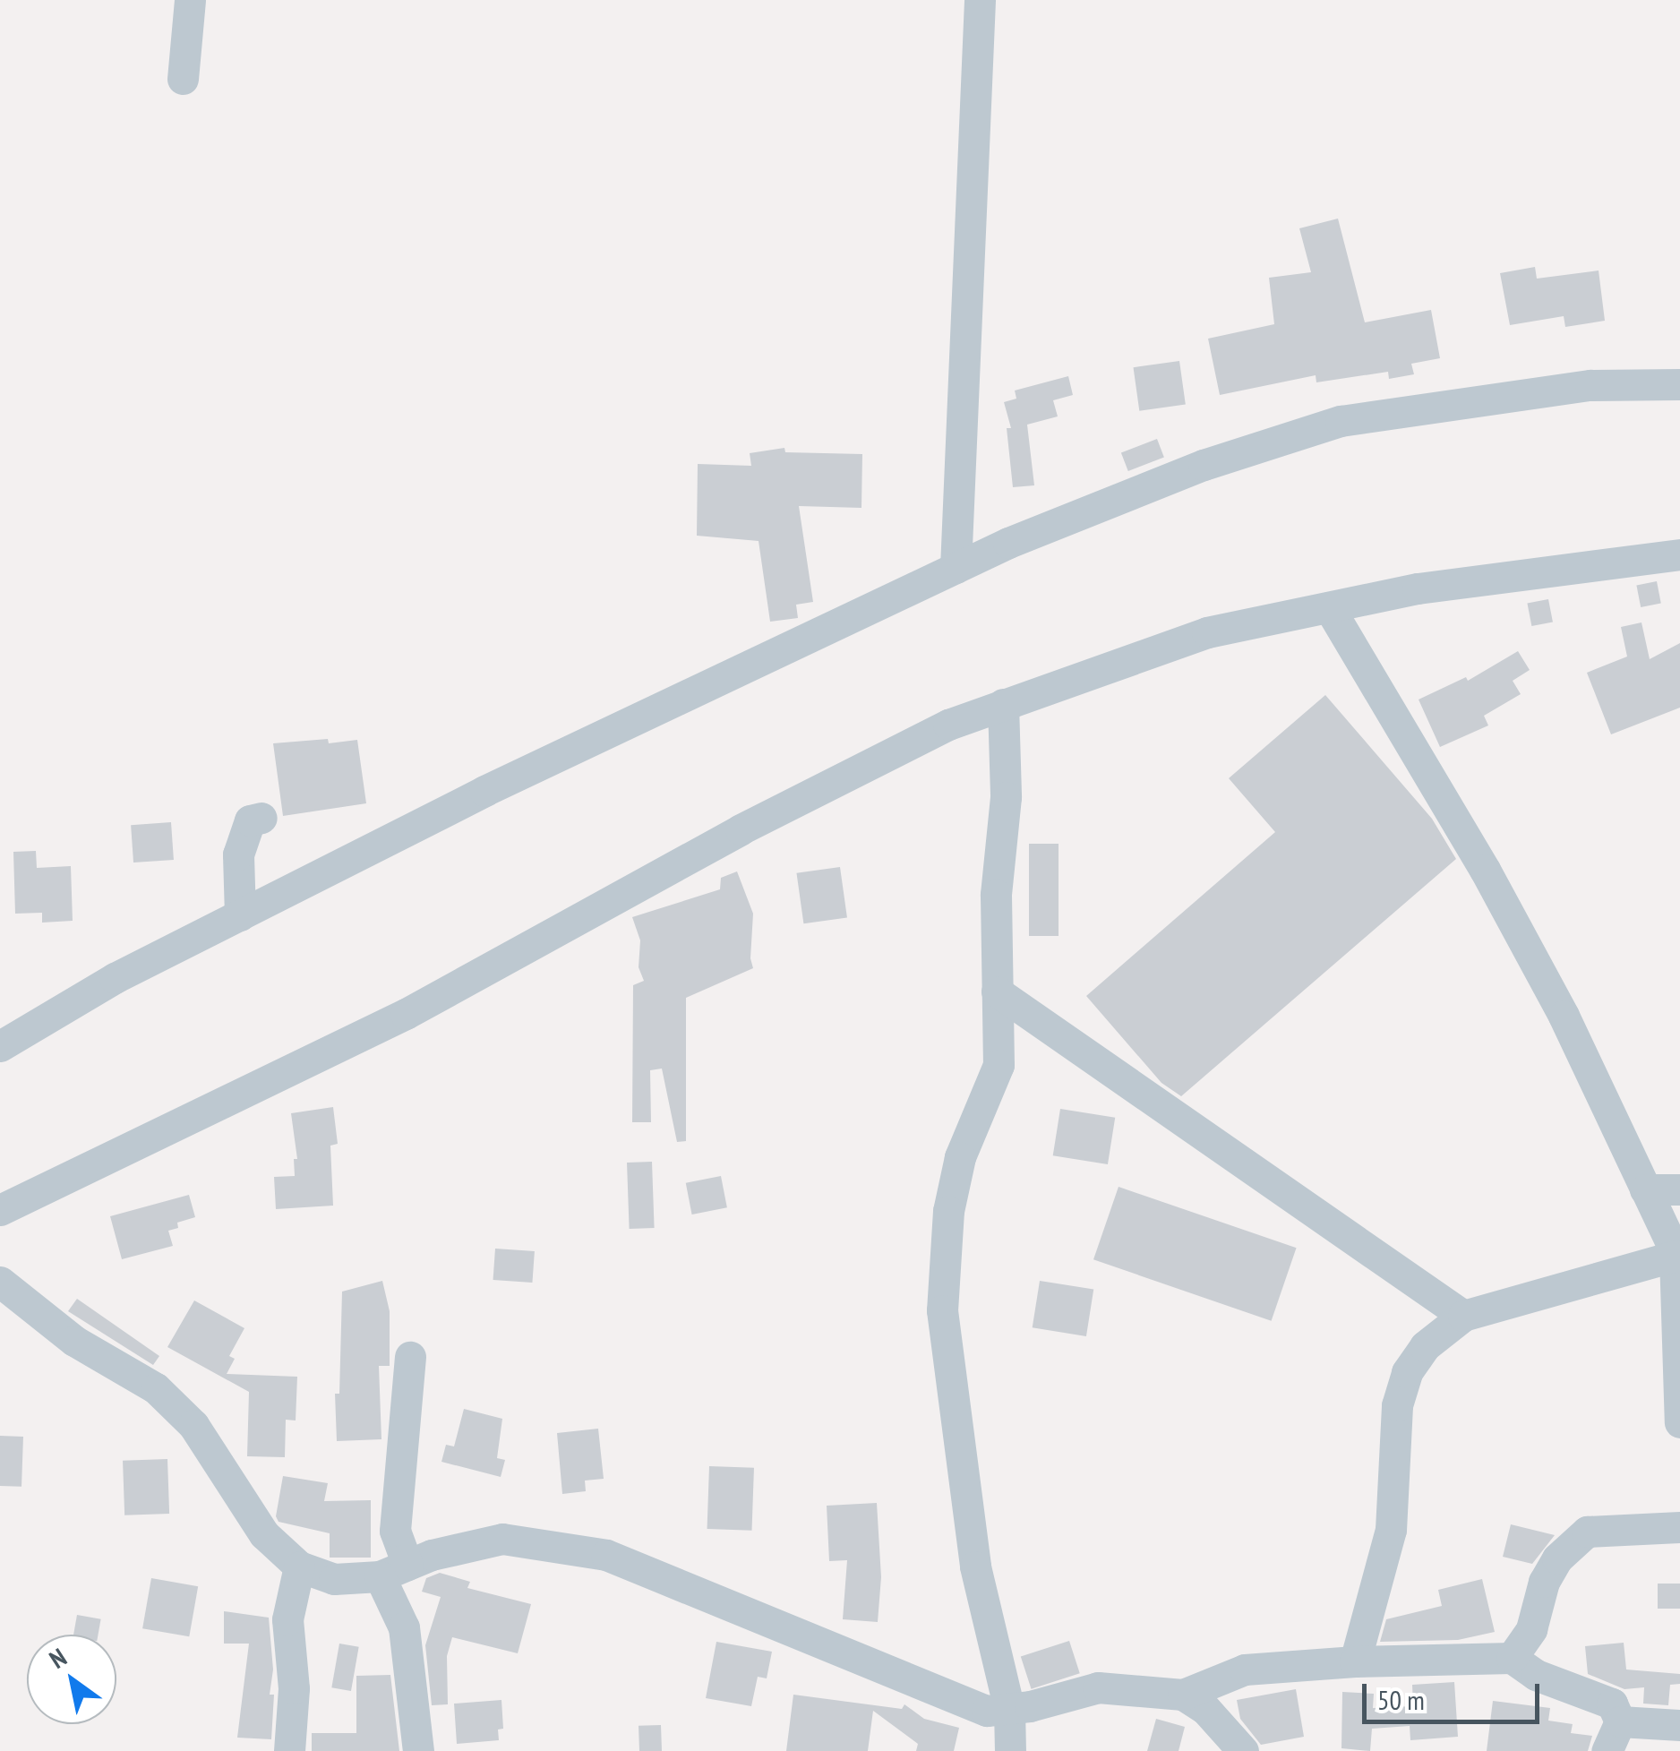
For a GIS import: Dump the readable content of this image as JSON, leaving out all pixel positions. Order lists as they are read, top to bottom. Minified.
{"scale_bar":"50 m","north":"top left"}
